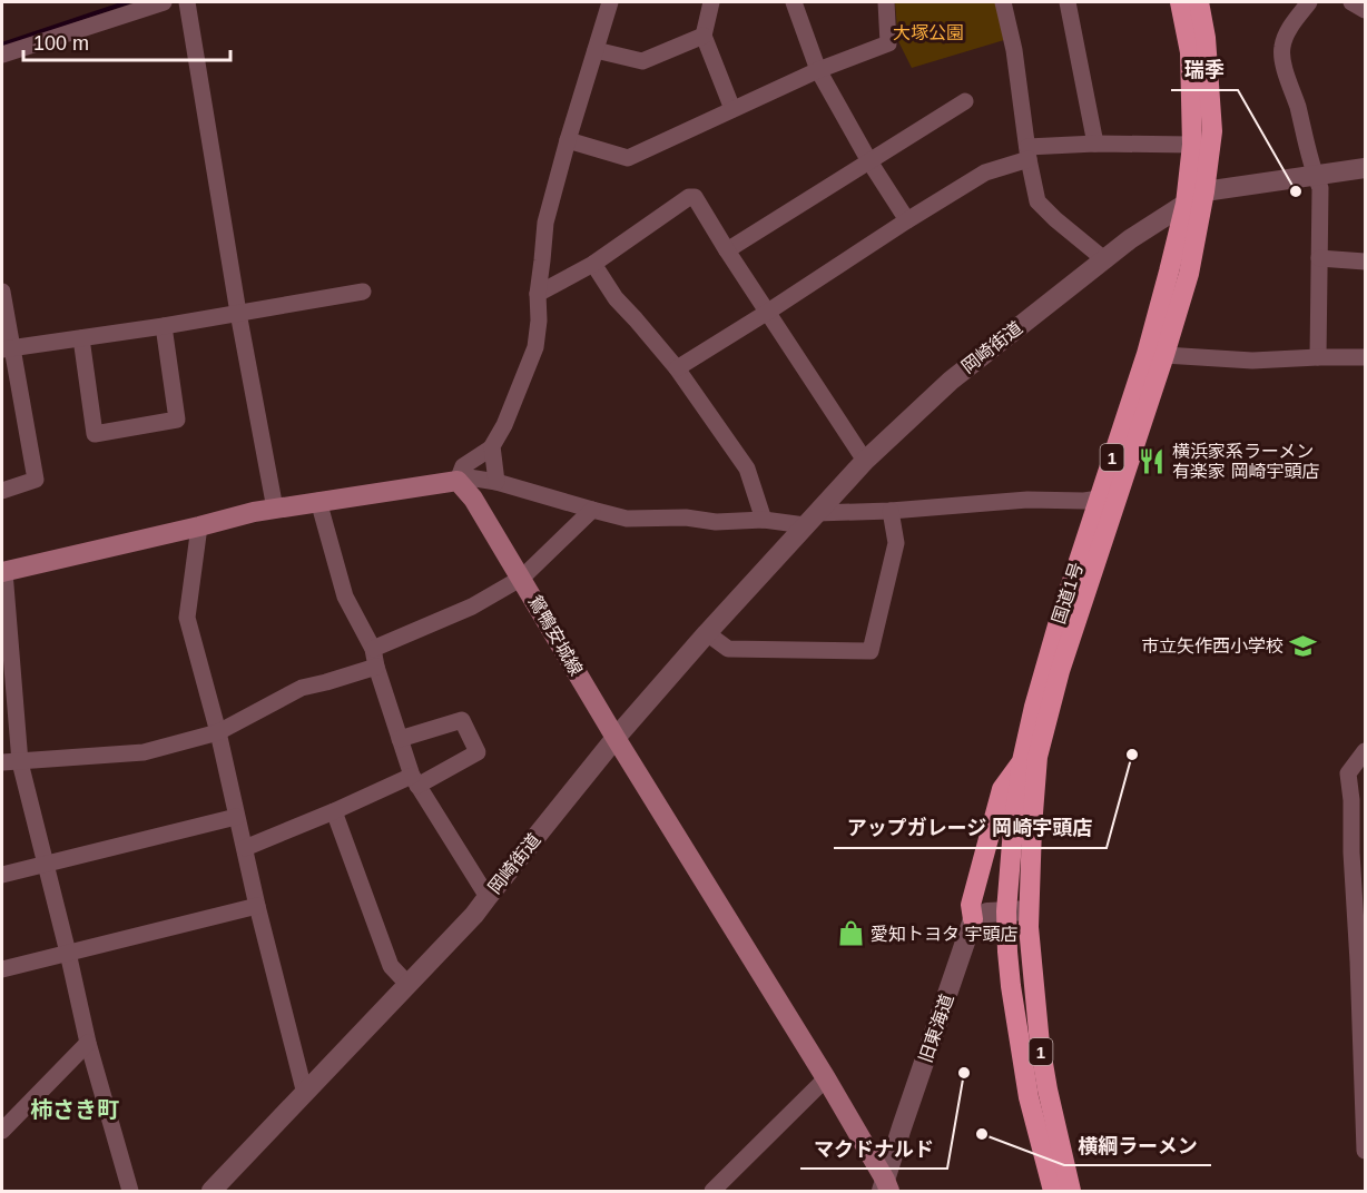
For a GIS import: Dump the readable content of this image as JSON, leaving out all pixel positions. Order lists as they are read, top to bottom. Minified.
{"streets":{"highway":["1","国道1号"],"main road":["鴛鴨安城線"],"street":["岡崎街道","旧東海道"]},"crossings":[["岡崎街道","国道1号"],["岡崎街道","鴛鴨安城線"],["鴛鴨安城線","旧東海道"]],"districts":["柿さき町"],"parks":["大塚公園"],"places":{"other":["瑞季","アップガレージ 岡崎宇頭店","マクドナルド","横綱ラーメン"],"restaurant":["横浜家系ラーメン 有楽家 岡崎宇頭店"],"school or university":["市立矢作西小学校"],"shop":["愛知トヨタ 宇頭店"]},"scale_bar":"100 m"}
